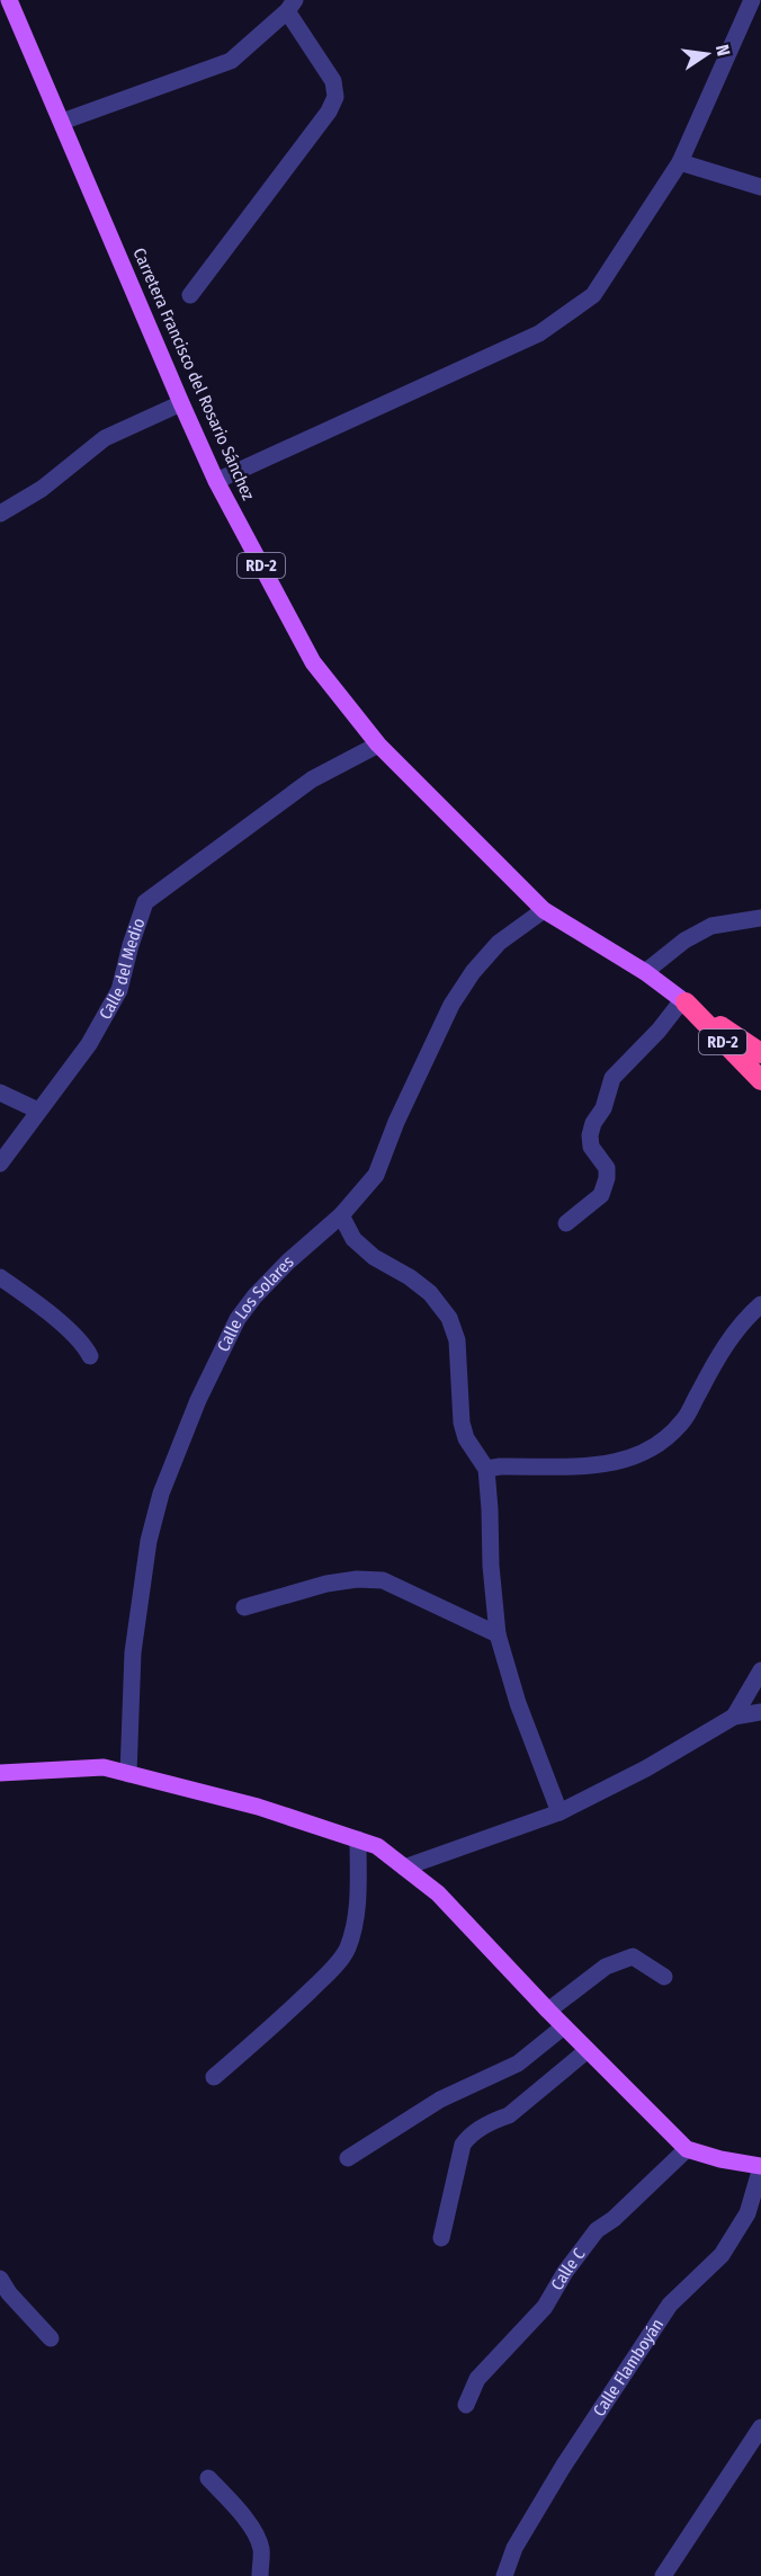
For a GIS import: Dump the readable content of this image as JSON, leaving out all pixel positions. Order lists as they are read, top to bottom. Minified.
{"streets":{"highway":["RD-2"],"main road":["Carretera Francisco del Rosario Sánchez"],"street":["Calle del Medio","Calle Los Solares","Calle C","Calle Flamboyán"]},"crossings":[["Carretera Francisco del Rosario Sánchez","RD-2"],["Carretera Francisco del Rosario Sánchez","Calle del Medio"],["Carretera Francisco del Rosario Sánchez","Calle Los Solares"]],"north":"right"}
